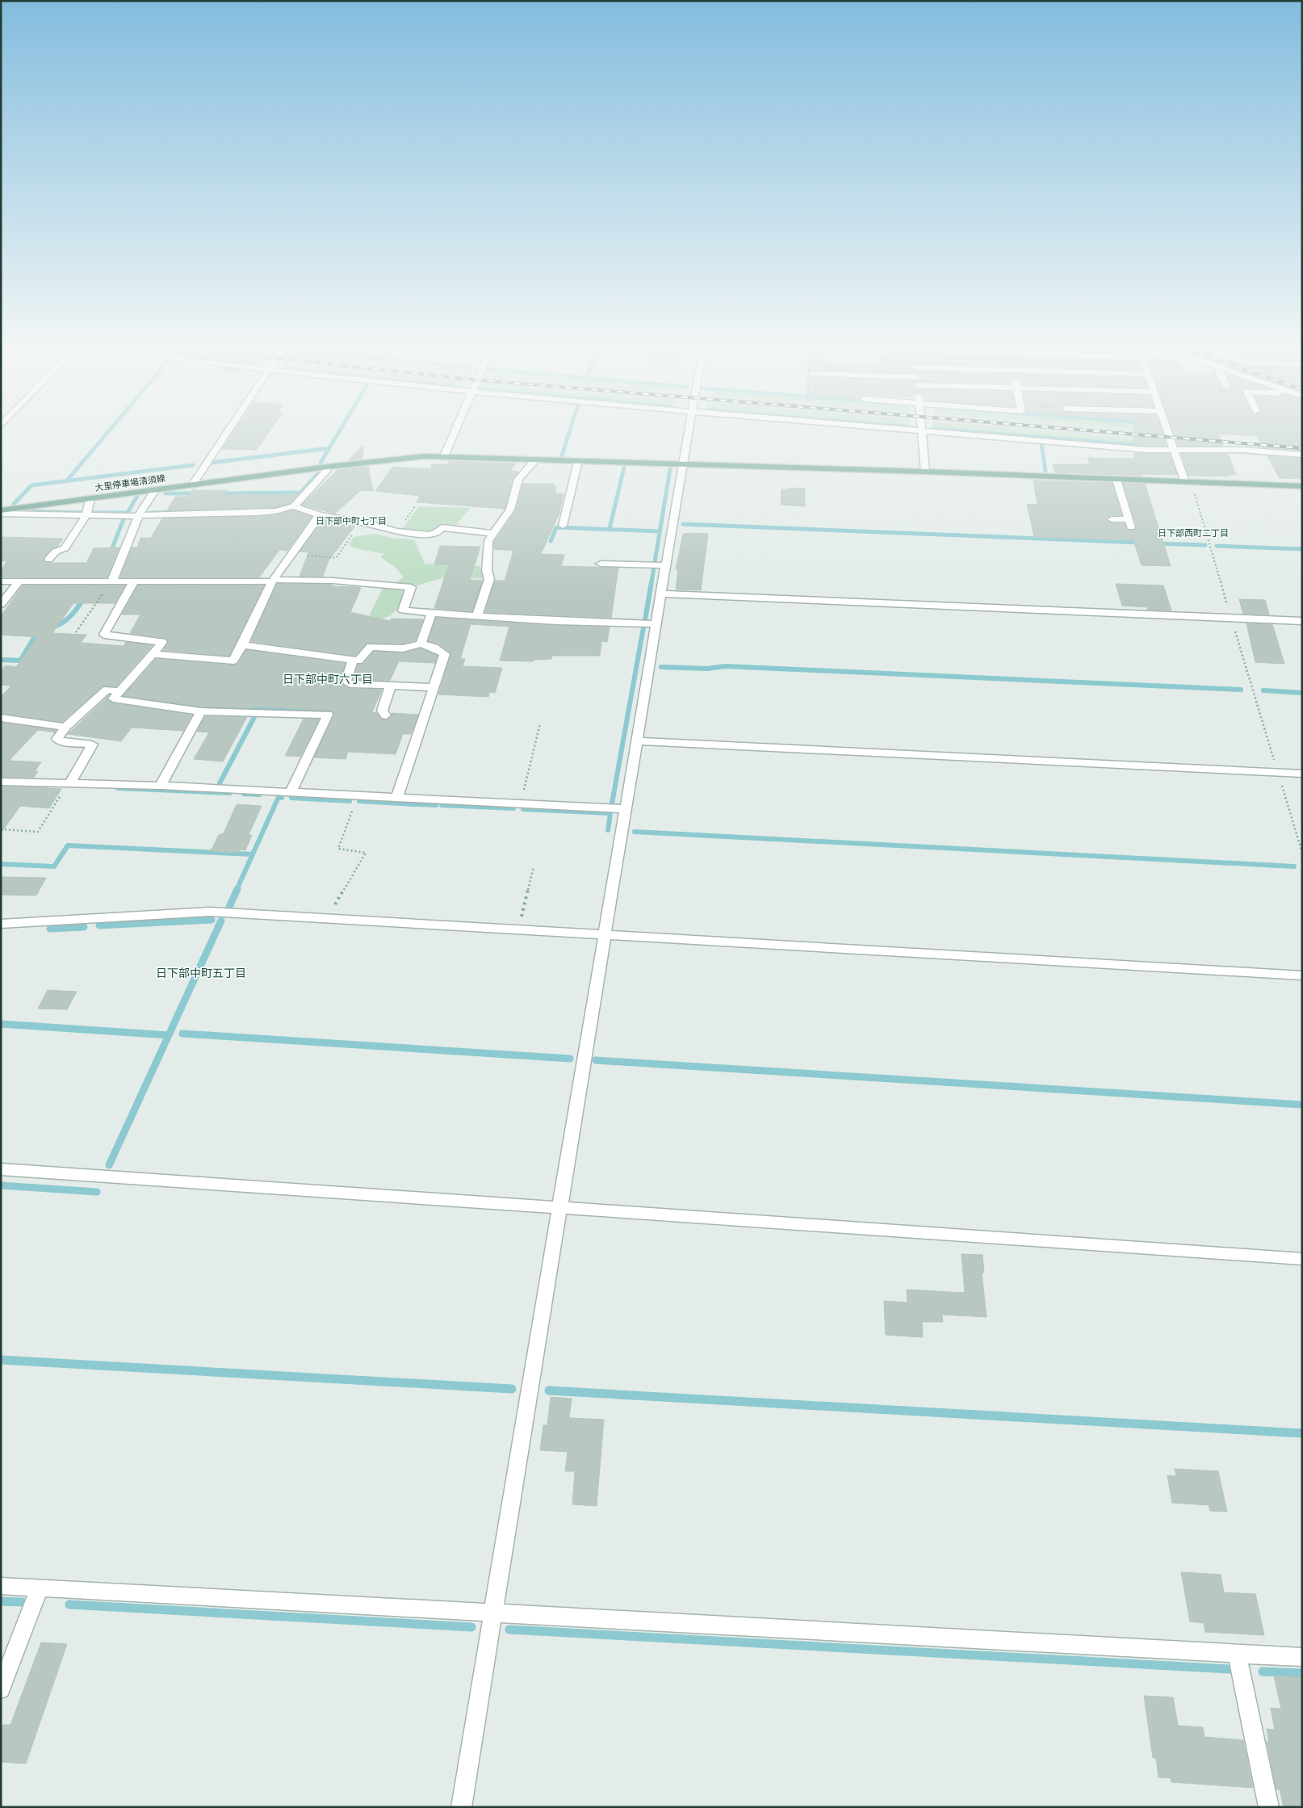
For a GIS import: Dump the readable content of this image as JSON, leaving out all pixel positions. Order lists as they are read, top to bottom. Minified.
{"streets":{"main road":["大里停車場清須線"]},"districts":["日下部中町七丁目","日下部西町二丁目","日下部中町六丁目","日下部中町五丁目"]}
